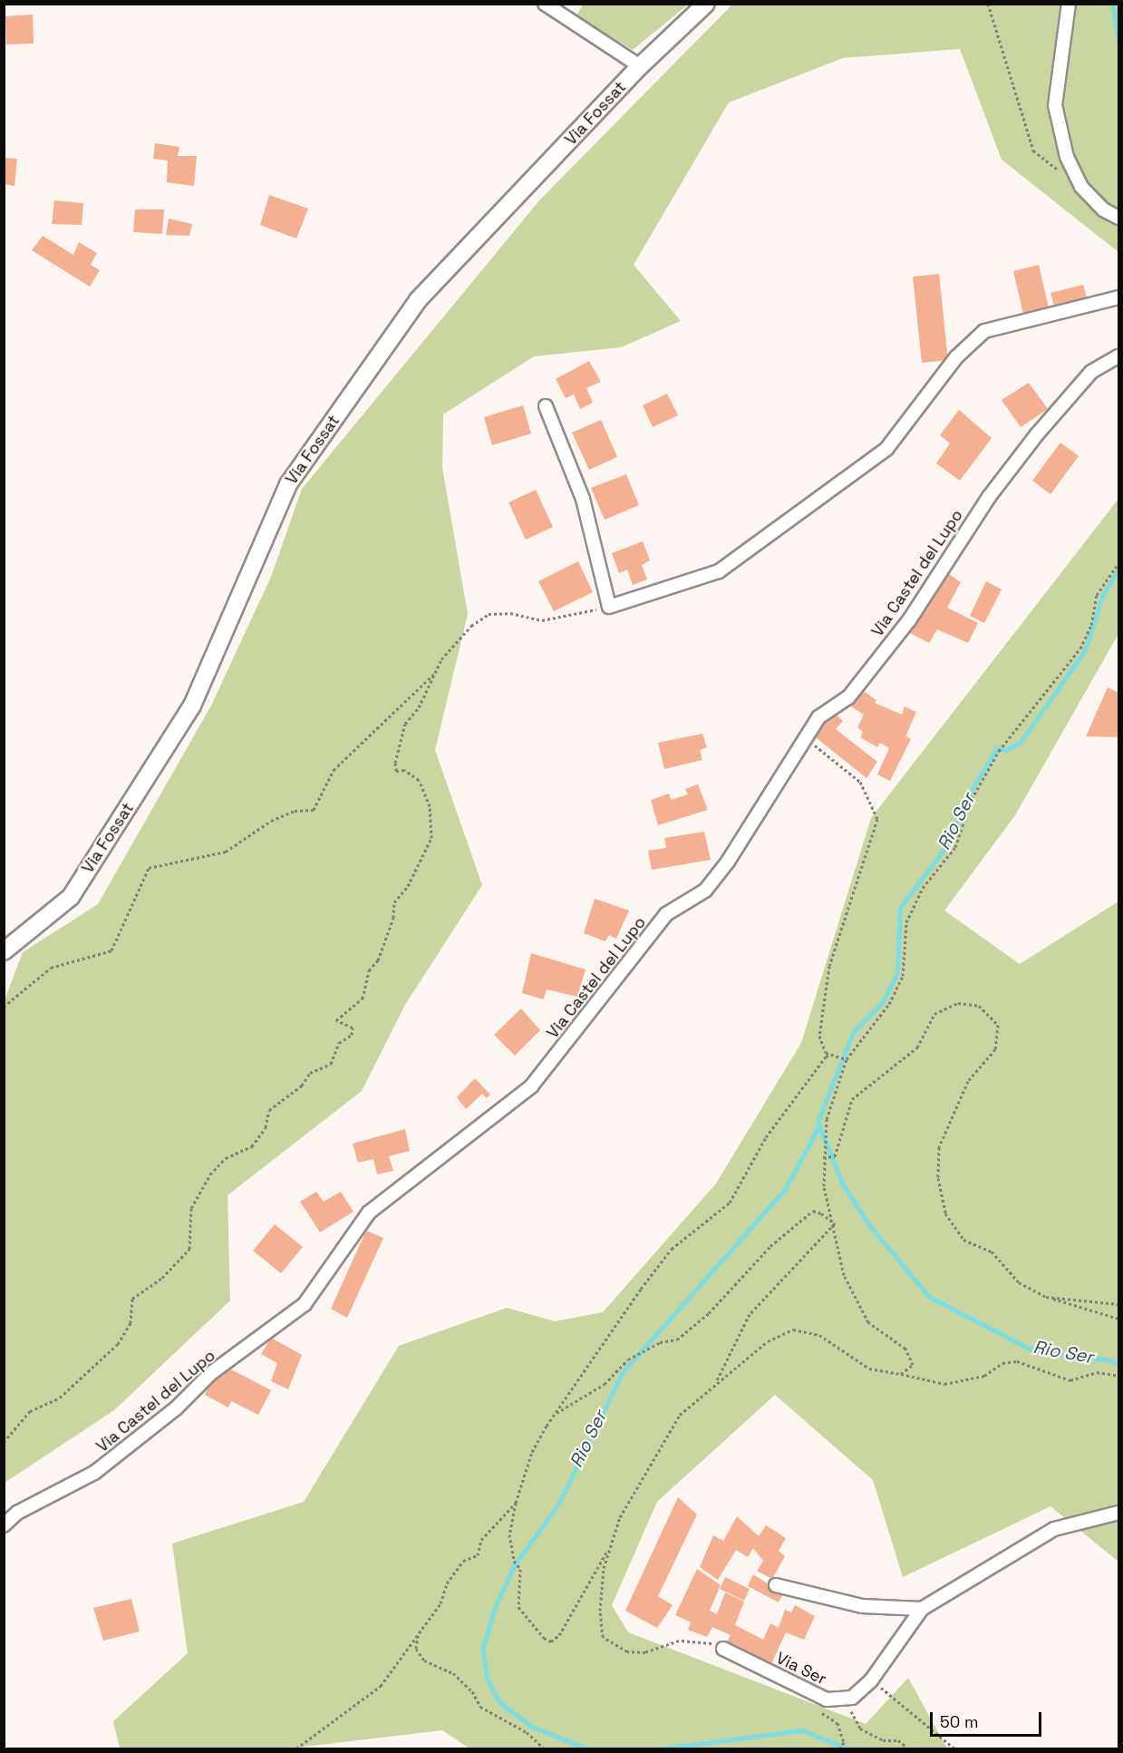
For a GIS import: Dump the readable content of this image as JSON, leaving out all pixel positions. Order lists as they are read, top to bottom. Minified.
{"streets":{"street":["Via Fossat","Via Castel del Lupo","Via Ser"]},"water":["Rio Ser"],"scale_bar":"50 m"}
